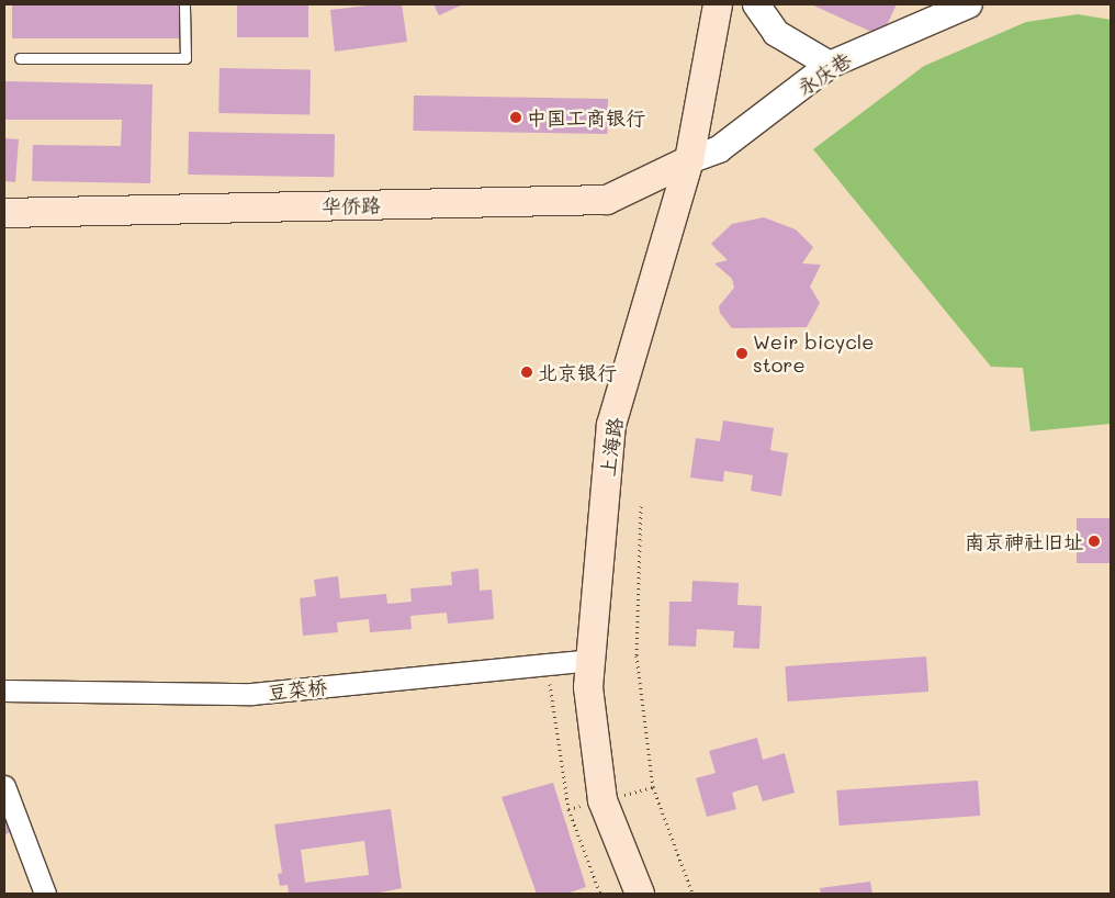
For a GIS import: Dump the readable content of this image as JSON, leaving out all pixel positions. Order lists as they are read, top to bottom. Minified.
{"streets":{"main road":["华侨路","上海路"],"street":["永庆巷","豆菜桥"]},"crossings":[["永庆巷","华侨路"],["永庆巷","上海路"],["华侨路","上海路"],["上海路","豆菜桥"]],"places":["中国工商银行","Weir bicycle store","北京银行","南京神社旧址"]}
